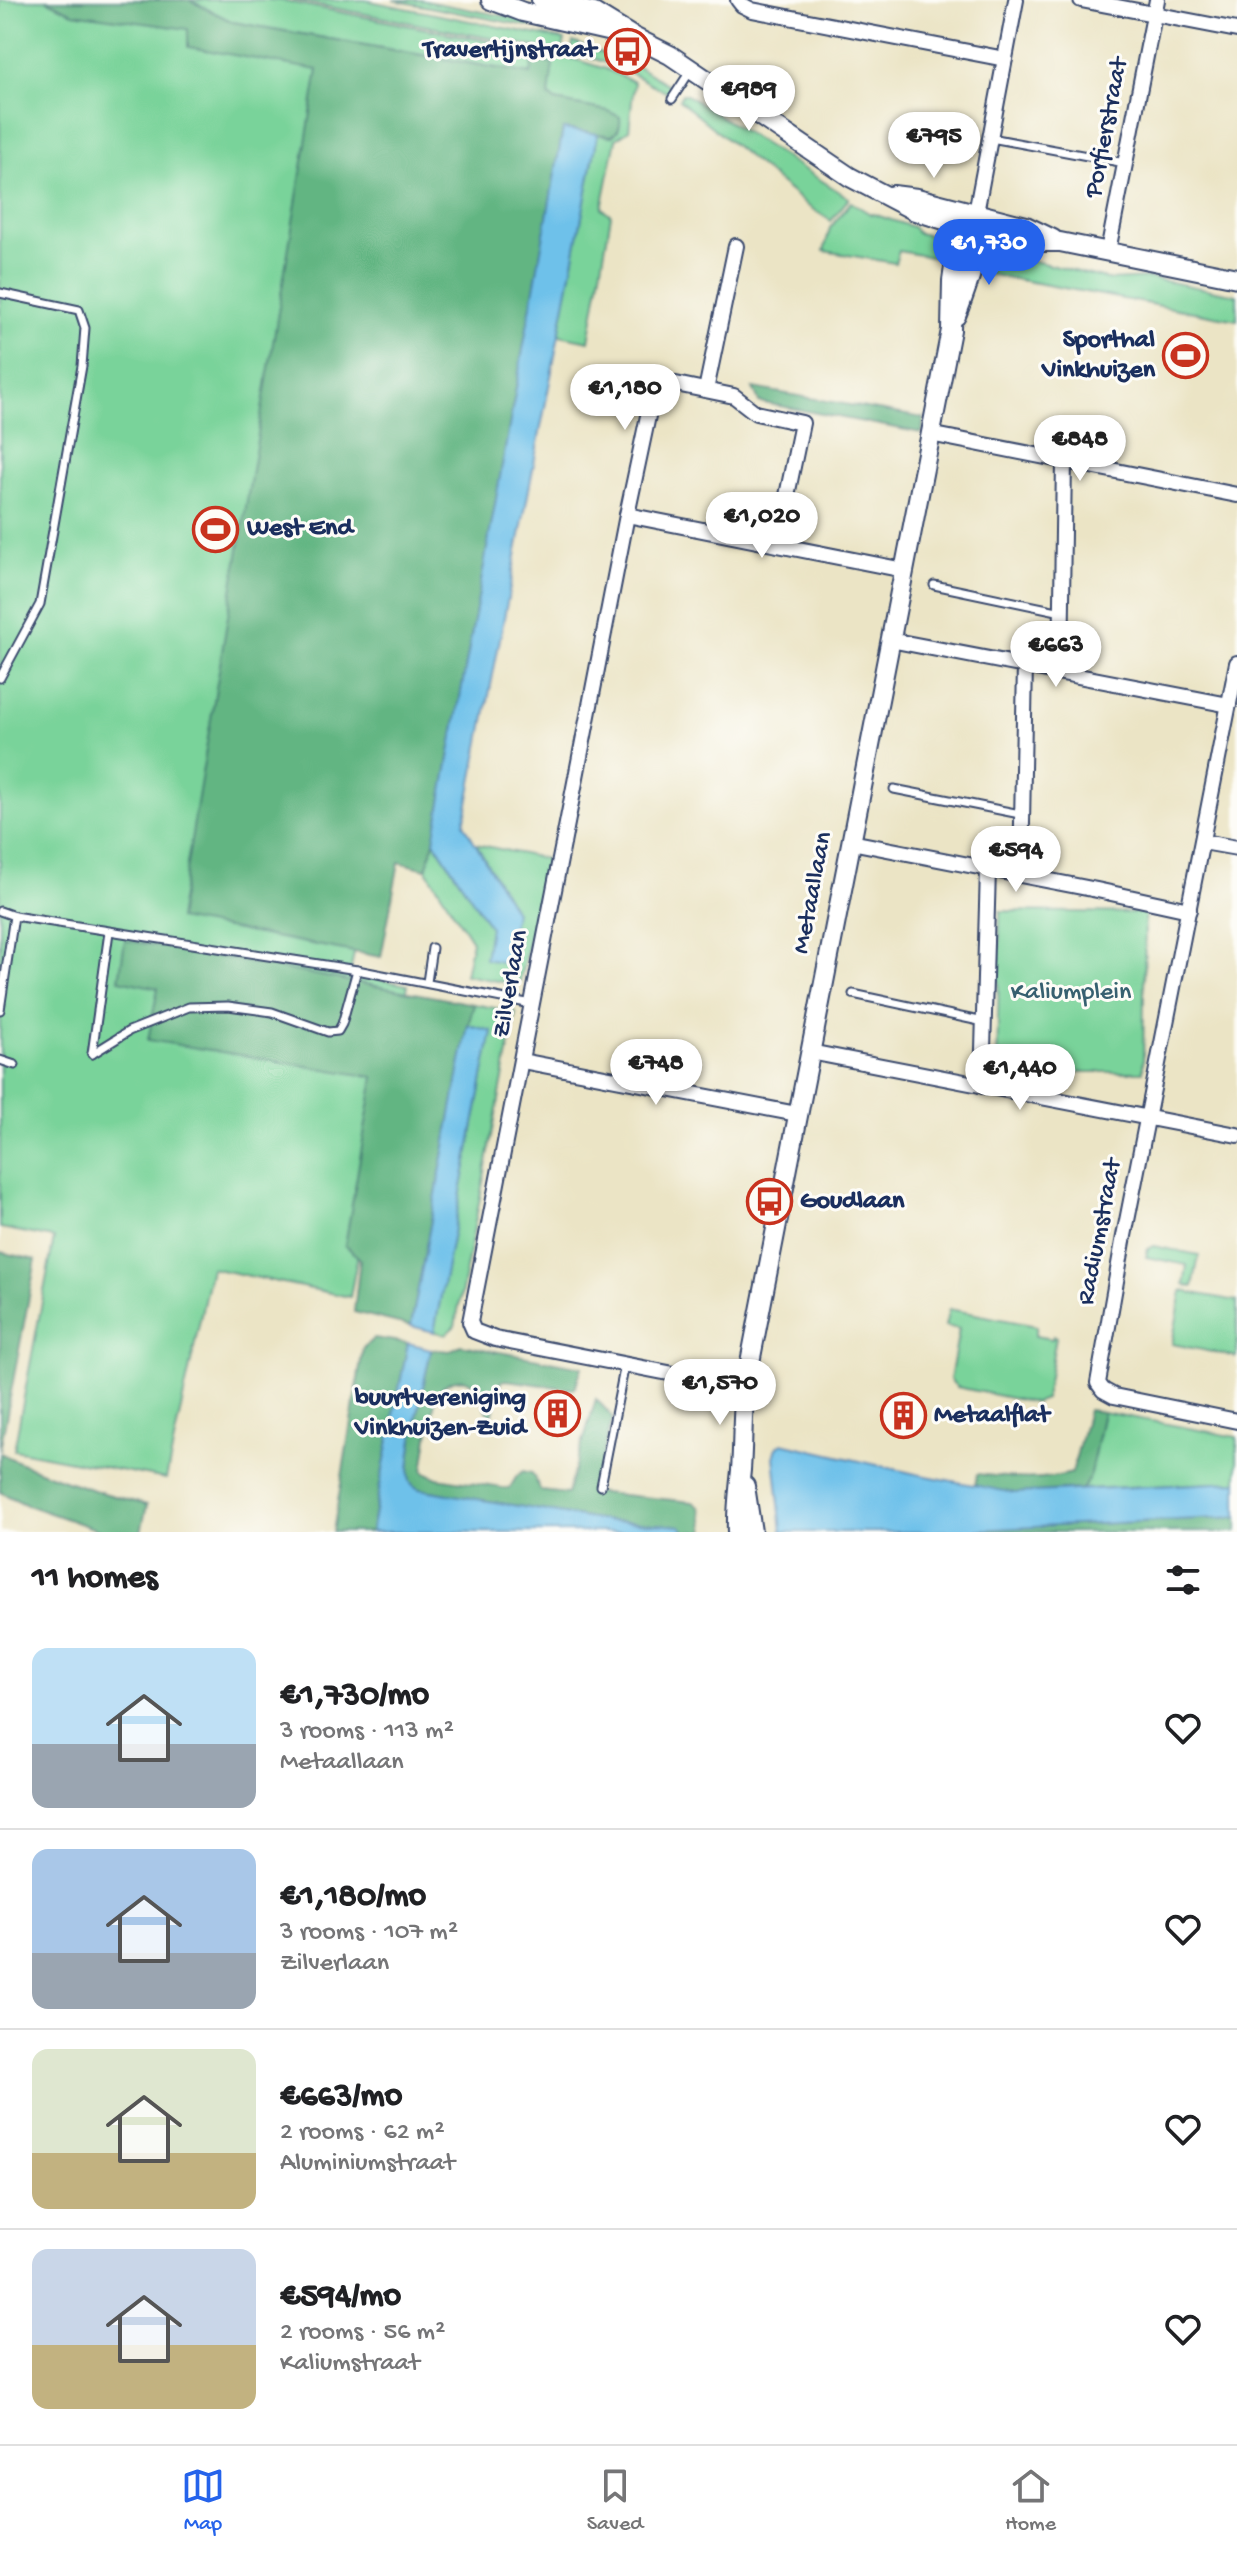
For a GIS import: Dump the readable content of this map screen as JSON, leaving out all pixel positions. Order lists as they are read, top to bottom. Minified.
{"streets":{"street":["Porfierstraat","Metaallaan","Zilverlaan","Radiumstraat"]},"crossings":[["Metaallaan","Zilverlaan"]],"parks":["Kaliumplein"],"places":{"bus stop":["Travertijnstraat","Goudlaan"],"sports":["Sporthal Vinkhuizen","West End"],"building":["buurtvereniging Vinkhuizen-Zuid","Metaalflat"]},"page":{"price":["€989","€795","€1,730","€1,180","€848","€1,020","€663","€594","€748","€1,440","€1,570"],"heading":"11 homes","list":[{"name":"€1,730/mo","note":"3 rooms · 113 m² · Metaallaan"},{"name":"€1,180/mo","note":"3 rooms · 107 m² · Zilverlaan"},{"name":"€663/mo","note":"2 rooms · 62 m² · Aluminiumstraat"},{"name":"€594/mo","note":"2 rooms · 56 m² · Kaliumstraat"}],"tabs":["Map","Saved","Home"]}}
